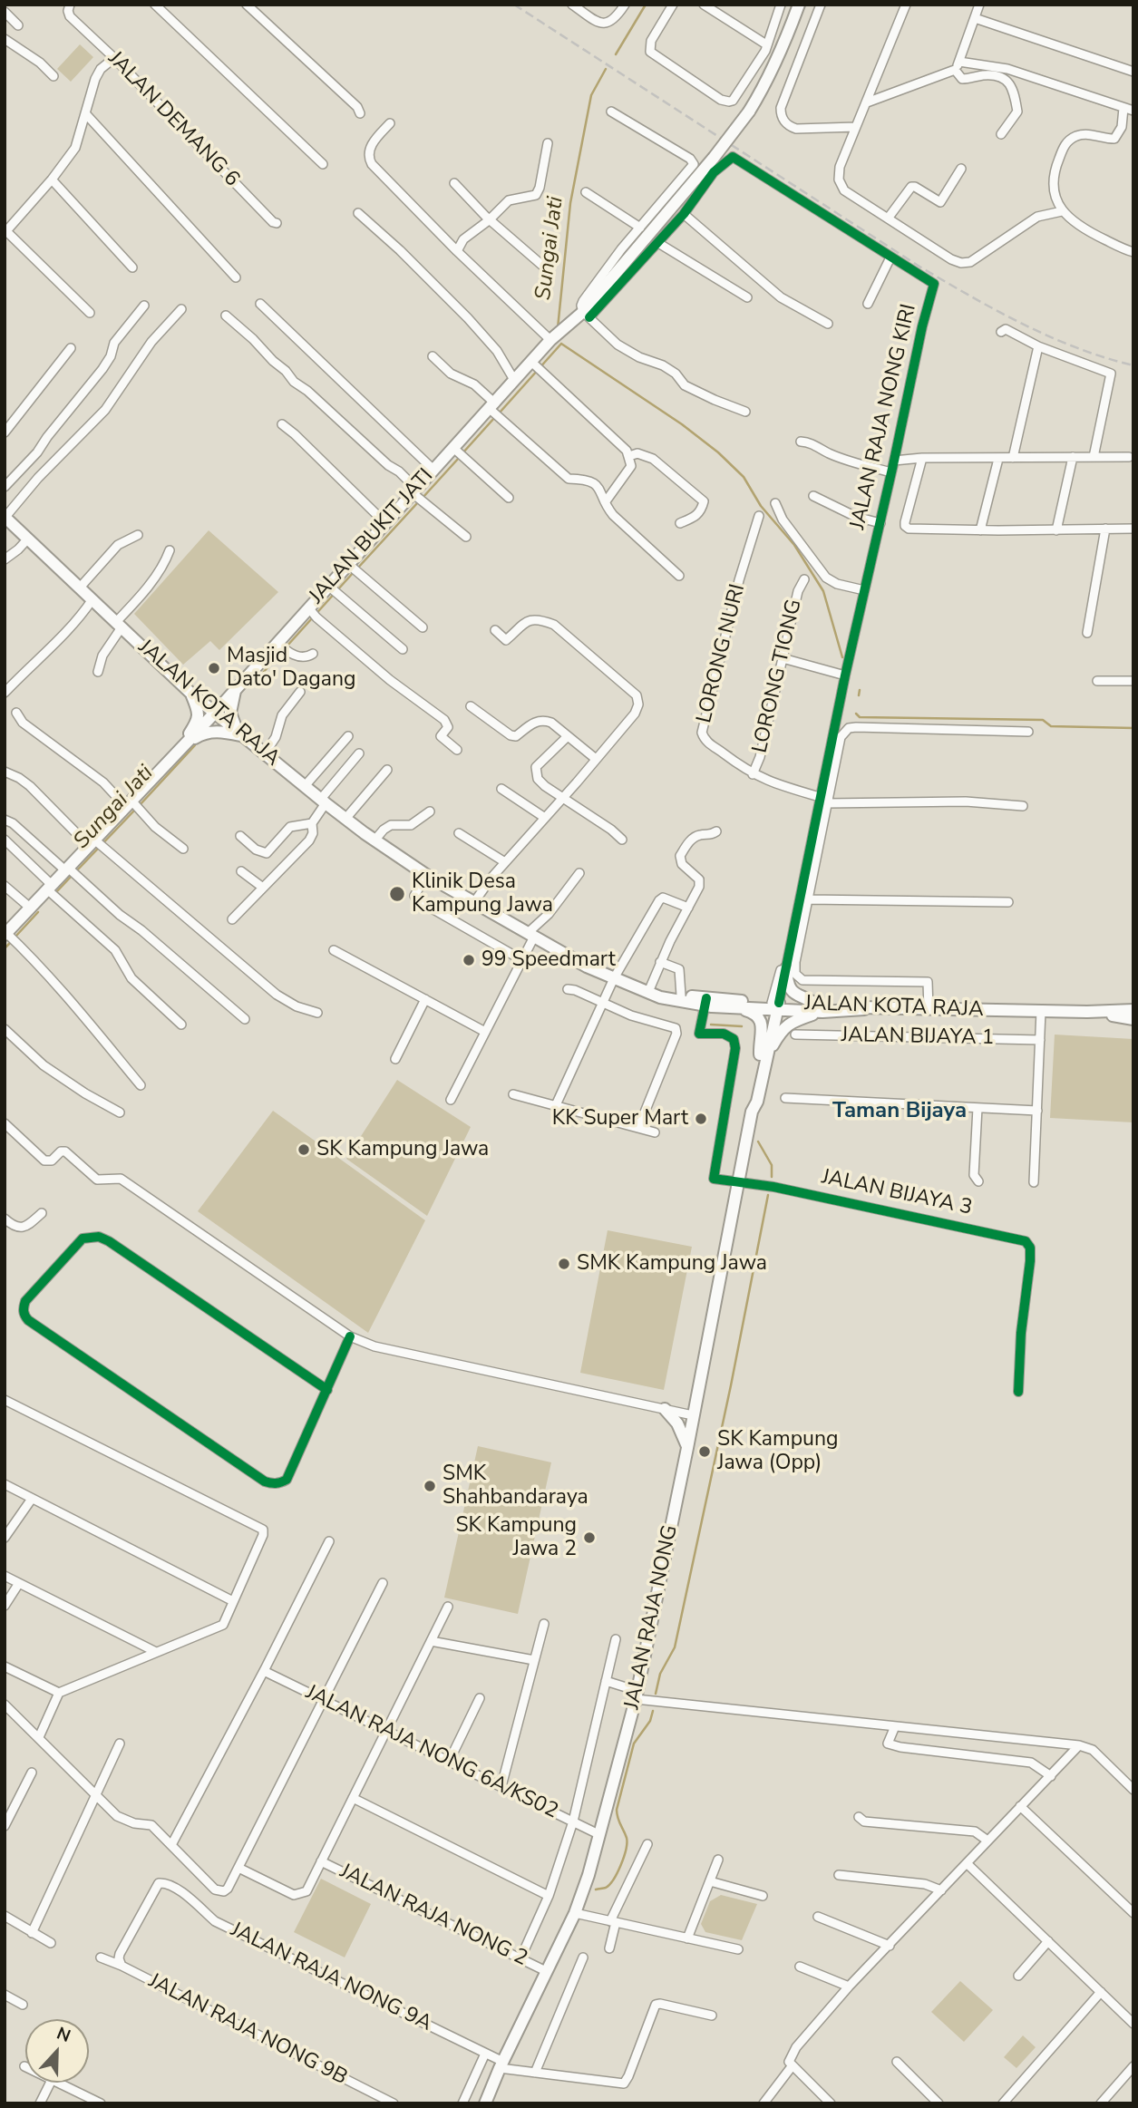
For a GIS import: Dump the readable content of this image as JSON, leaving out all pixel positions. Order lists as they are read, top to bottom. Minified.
{"streets":{"main road":["JALAN BUKIT JATI","JALAN KOTA RAJA","JALAN RAJA NONG"],"street":["JALAN DEMANG 6","JALAN RAJA NONG KIRI","LORONG NURI","LORONG TIONG","JALAN BIJAYA 1","JALAN BIJAYA 3","JALAN RAJA NONG 6A/KS02","JALAN RAJA NONG 2","JALAN RAJA NONG 9A","JALAN RAJA NONG 9B"]},"crossings":[["JALAN RAJA NONG KIRI","JALAN BUKIT JATI"],["JALAN RAJA NONG KIRI","LORONG NURI"],["JALAN RAJA NONG KIRI","JALAN KOTA RAJA"],["JALAN RAJA NONG KIRI","JALAN RAJA NONG"],["JALAN BUKIT JATI","JALAN KOTA RAJA"],["LORONG NURI","LORONG TIONG"],["JALAN KOTA RAJA","JALAN BIJAYA 3"],["JALAN KOTA RAJA","JALAN RAJA NONG"],["JALAN BIJAYA 3","JALAN RAJA NONG"],["JALAN RAJA NONG","JALAN RAJA NONG 6A/KS02"],["JALAN RAJA NONG","JALAN RAJA NONG 2"],["JALAN RAJA NONG","JALAN RAJA NONG 9A"],["JALAN RAJA NONG 9A","JALAN RAJA NONG 9B"]],"districts":["Taman Bijaya"],"water":["Sungai Jati"],"places":["Masjid Dato' Dagang","Klinik Desa Kampung Jawa","99 Speedmart","KK Super Mart","SK Kampung Jawa","SMK Kampung Jawa","SK Kampung Jawa (Opp)","SMK Shahbandaraya","SK Kampung Jawa 2"],"north":"top"}
